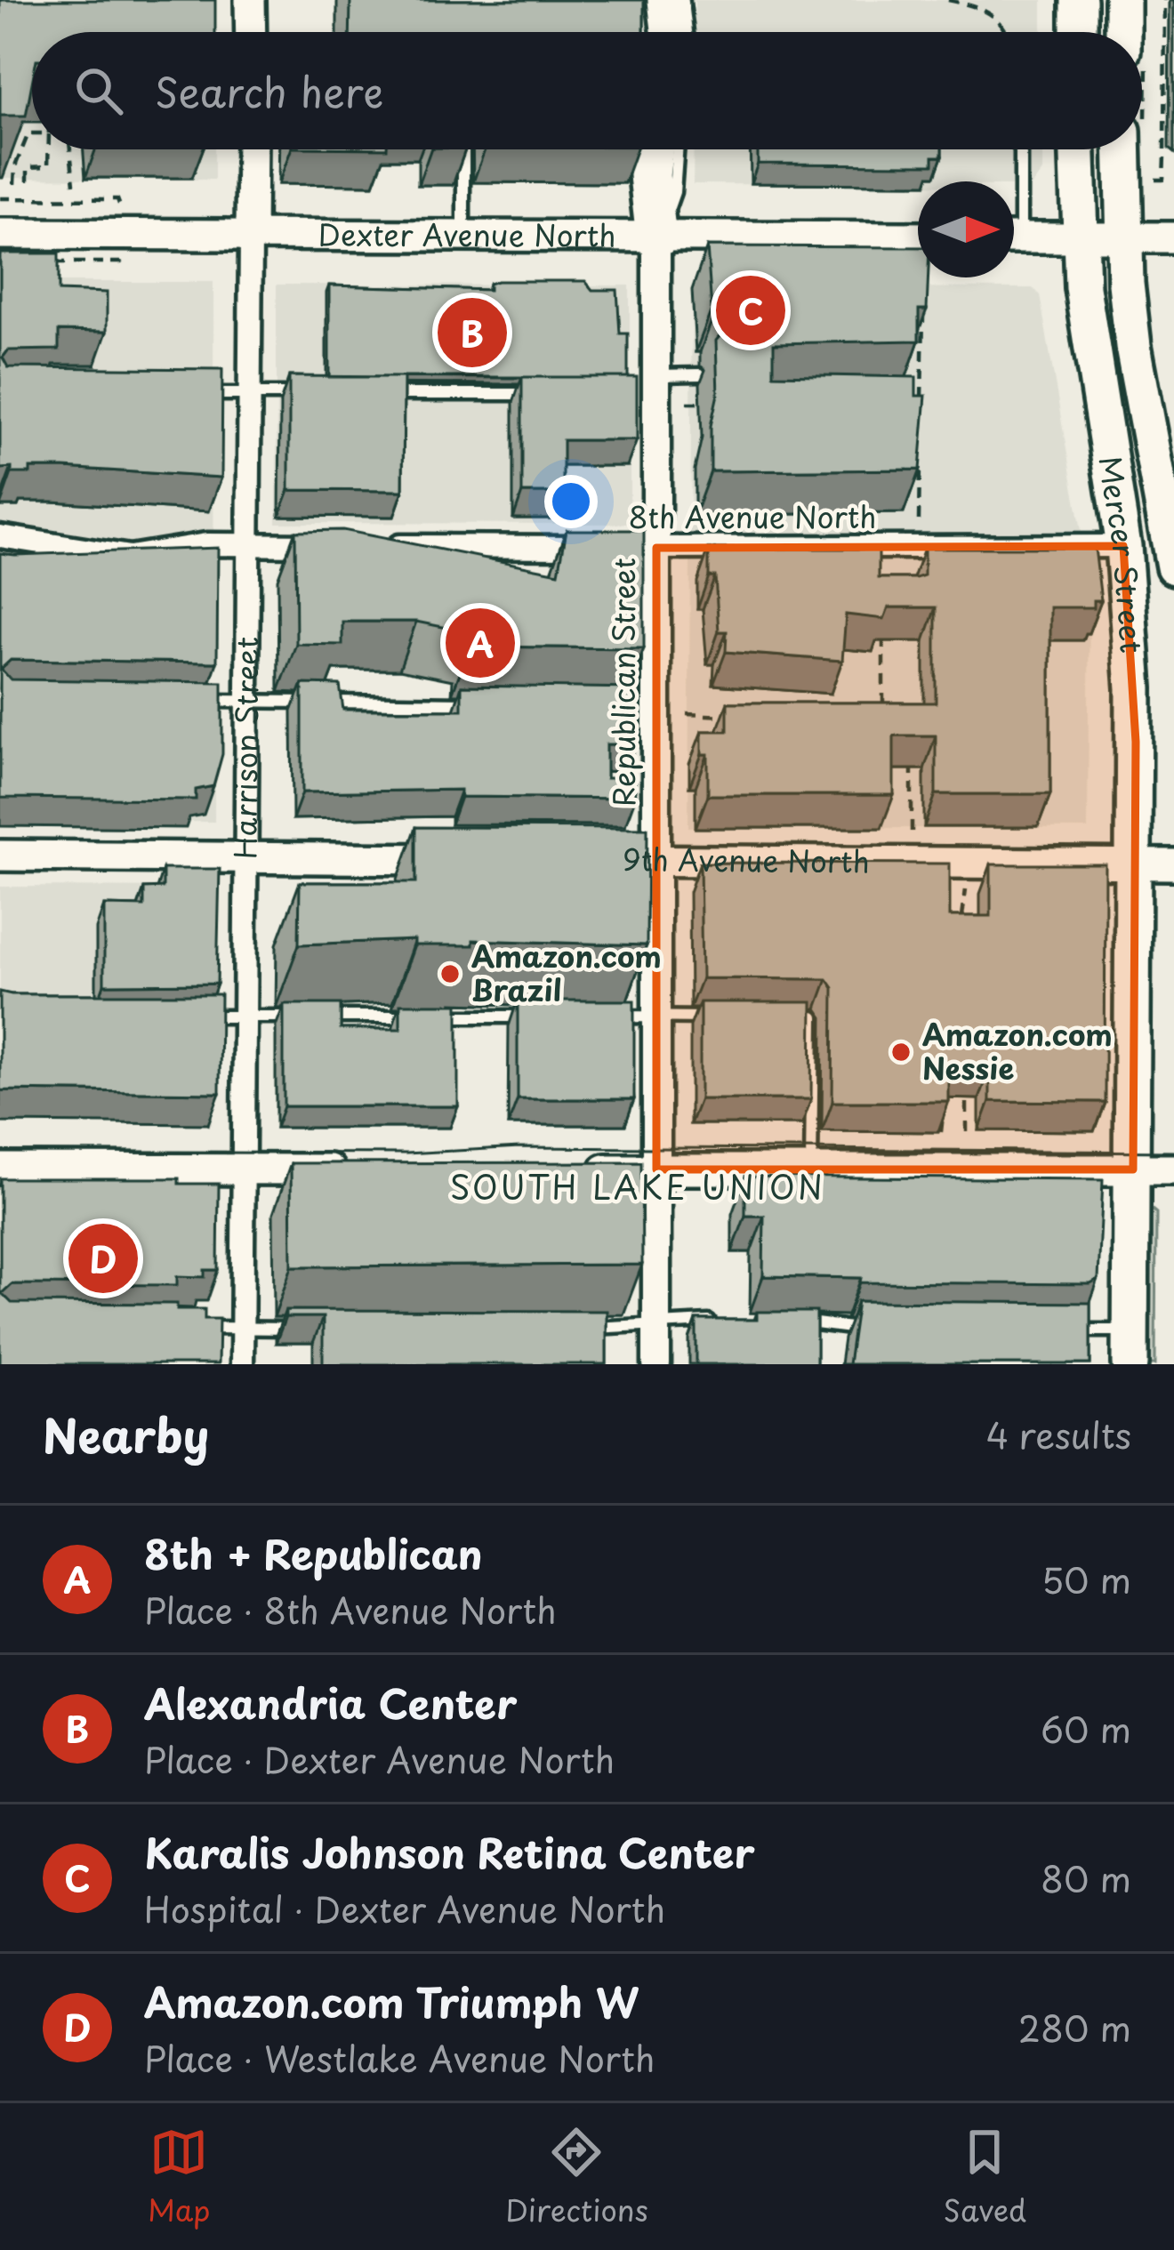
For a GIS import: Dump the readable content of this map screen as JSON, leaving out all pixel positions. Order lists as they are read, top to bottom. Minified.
{"streets":{"main road":["Dexter Avenue North","Mercer Street","Harrison Street","9th Avenue North"],"street":["8th Avenue North","Republican Street"]},"crossings":[["Dexter Avenue North","Republican Street"],["Dexter Avenue North","Harrison Street"],["8th Avenue North","Mercer Street"],["8th Avenue North","Republican Street"],["Mercer Street","9th Avenue North"],["Republican Street","9th Avenue North"]],"districts":["SOUTH LAKE UNION"],"places":["Amazon.com Brazil","Amazon.com Nessie"],"north":"right","page":{"search":"Search here","pins":["C","B","A","D"],"heading":["Nearby","4 results"],"list":[{"mark":"A","name":"8th + Republican","note":"Place · 8th Avenue North","value":"50 m"},{"mark":"B","name":"Alexandria Center","note":"Place · Dexter Avenue North","value":"60 m"},{"mark":"C","name":"Karalis Johnson Retina Center","note":"Hospital · Dexter Avenue North","value":"80 m"},{"mark":"D","name":"Amazon.com Triumph W","note":"Place · Westlake Avenue North","value":"280 m"}],"nav":["Map","Directions","Saved"]}}
